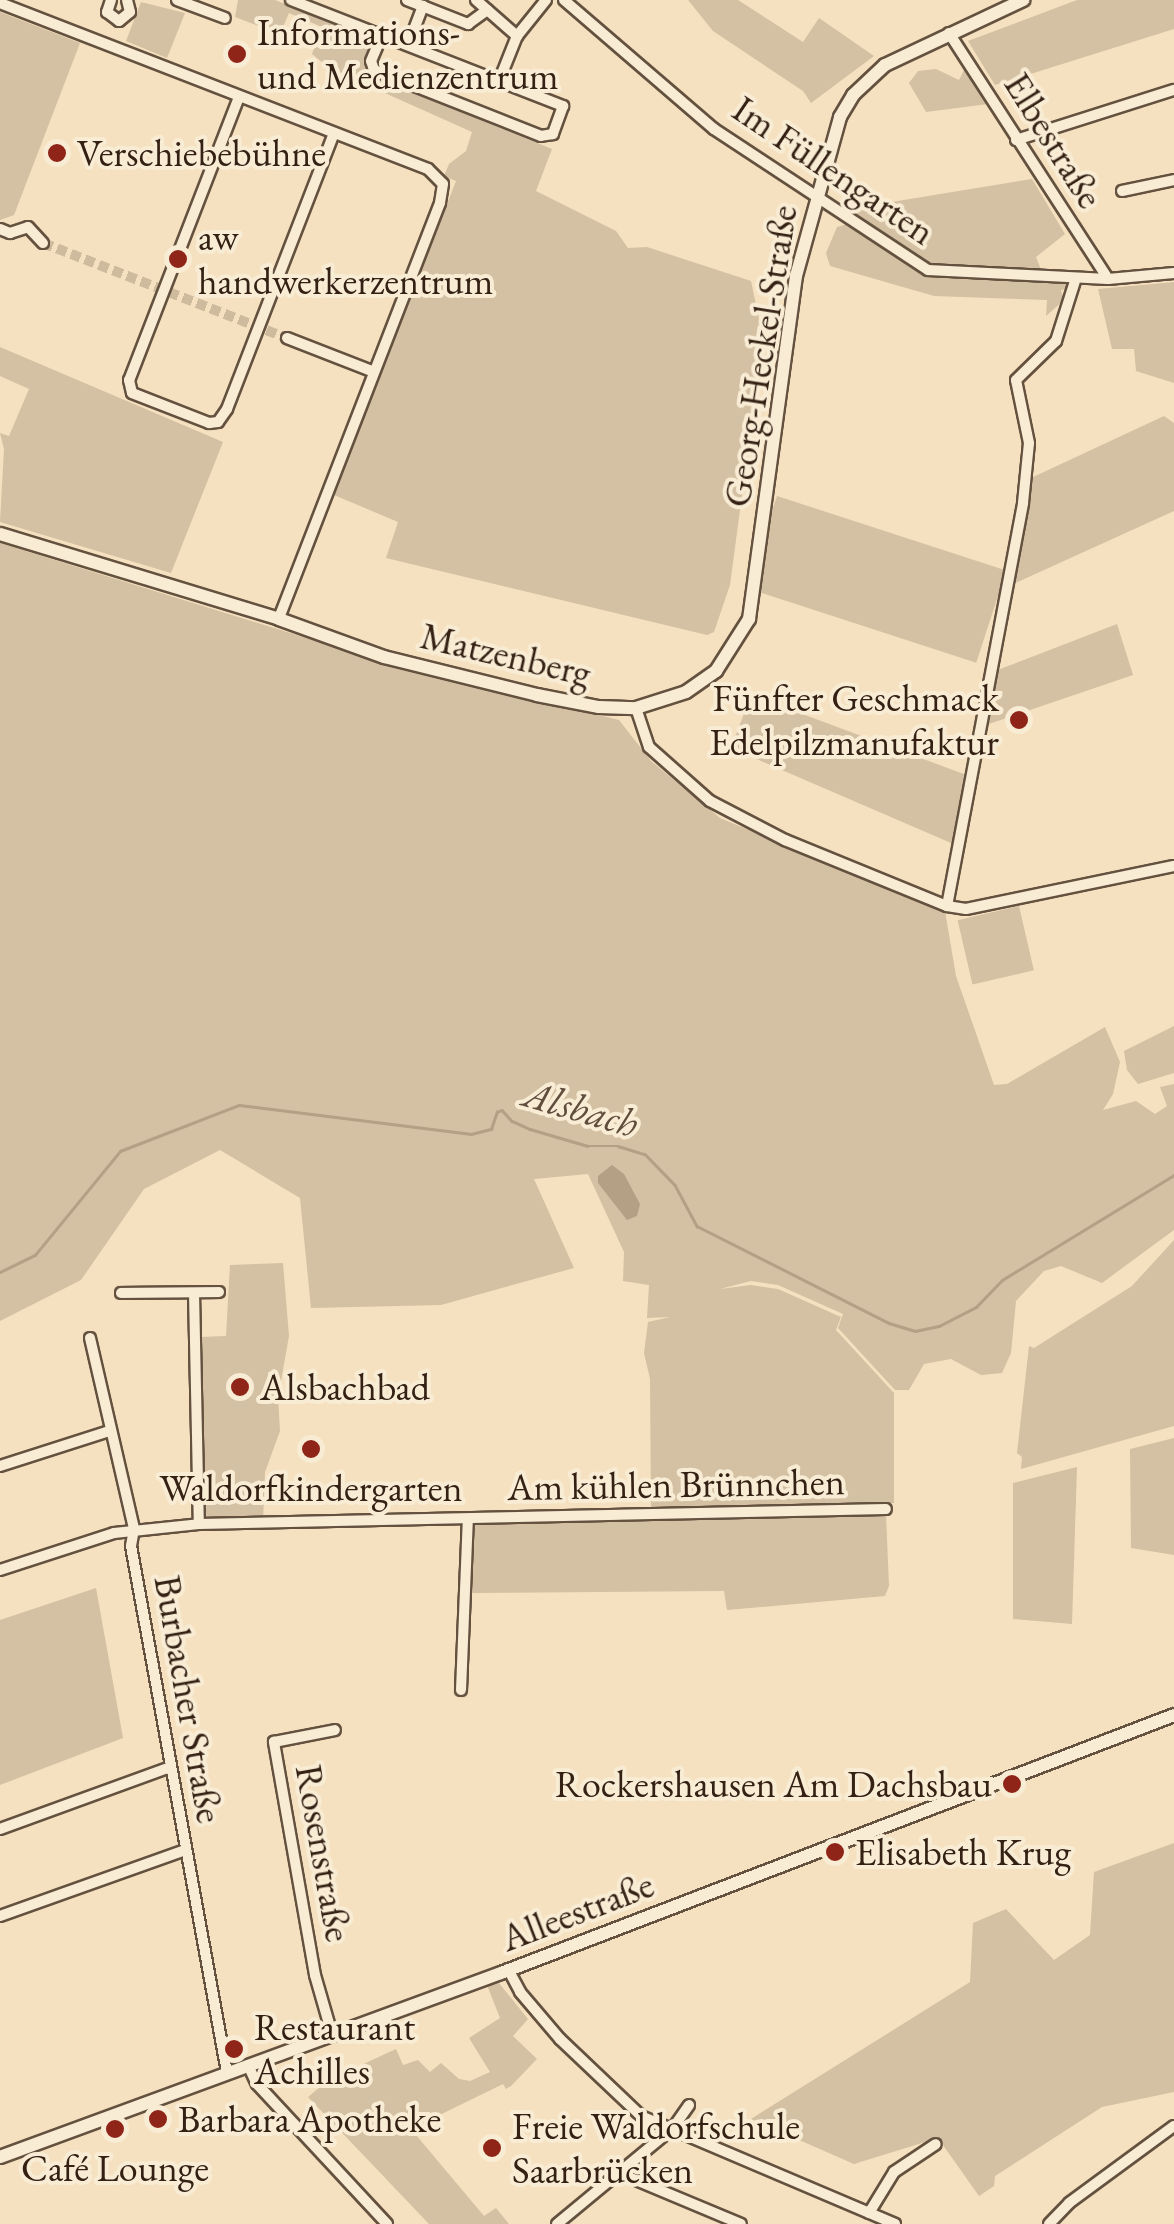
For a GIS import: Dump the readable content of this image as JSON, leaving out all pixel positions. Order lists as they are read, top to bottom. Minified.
{"streets":{"street":["Elbestraße","Im Füllengarten","Georg-Heckel-Straße","Matzenberg","Am kühlen Brünnchen","Burbacher Straße","Rosenstraße","Alleestraße"]},"crossings":[["Elbestraße","Im Füllengarten"],["Elbestraße","Georg-Heckel-Straße"],["Im Füllengarten","Georg-Heckel-Straße"],["Georg-Heckel-Straße","Matzenberg"],["Am kühlen Brünnchen","Burbacher Straße"],["Burbacher Straße","Alleestraße"],["Rosenstraße","Alleestraße"]],"water":["Alsbach"],"places":["Informations- und Medienzentrum","Verschiebebühne","aw handwerkerzentrum","Fünfter Geschmack Edelpilzmanufaktur","Alsbachbad","Waldorfkindergarten","Rockershausen Am Dachsbau","Elisabeth Krug","Restaurant Achilles","Barbara Apotheke","Café Lounge","Freie Waldorfschule Saarbrücken"]}
